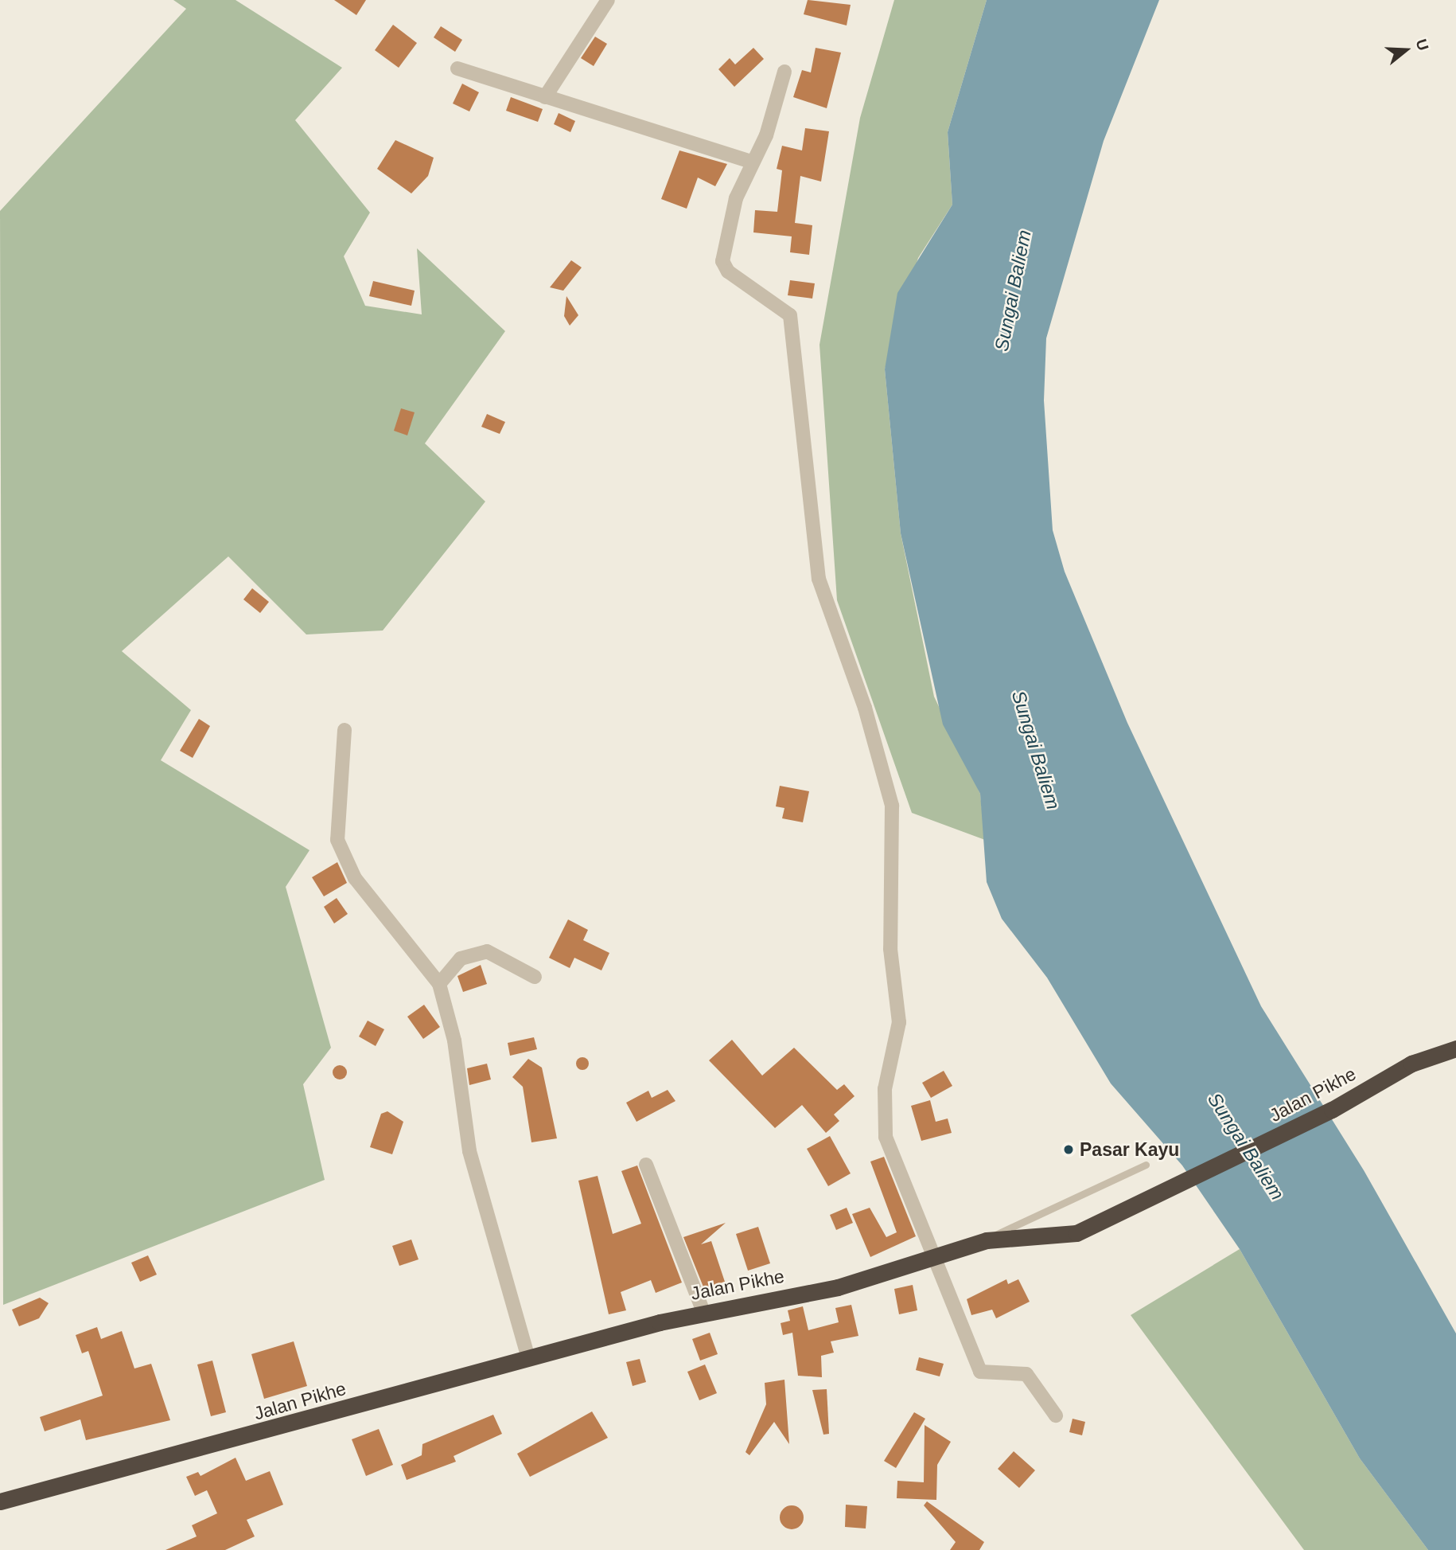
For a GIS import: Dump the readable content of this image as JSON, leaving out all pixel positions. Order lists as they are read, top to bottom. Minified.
{"streets":{"highway":["Jalan Pikhe"]},"water":["Sungai Baliem"],"places":["Pasar Kayu"],"north":"right"}
